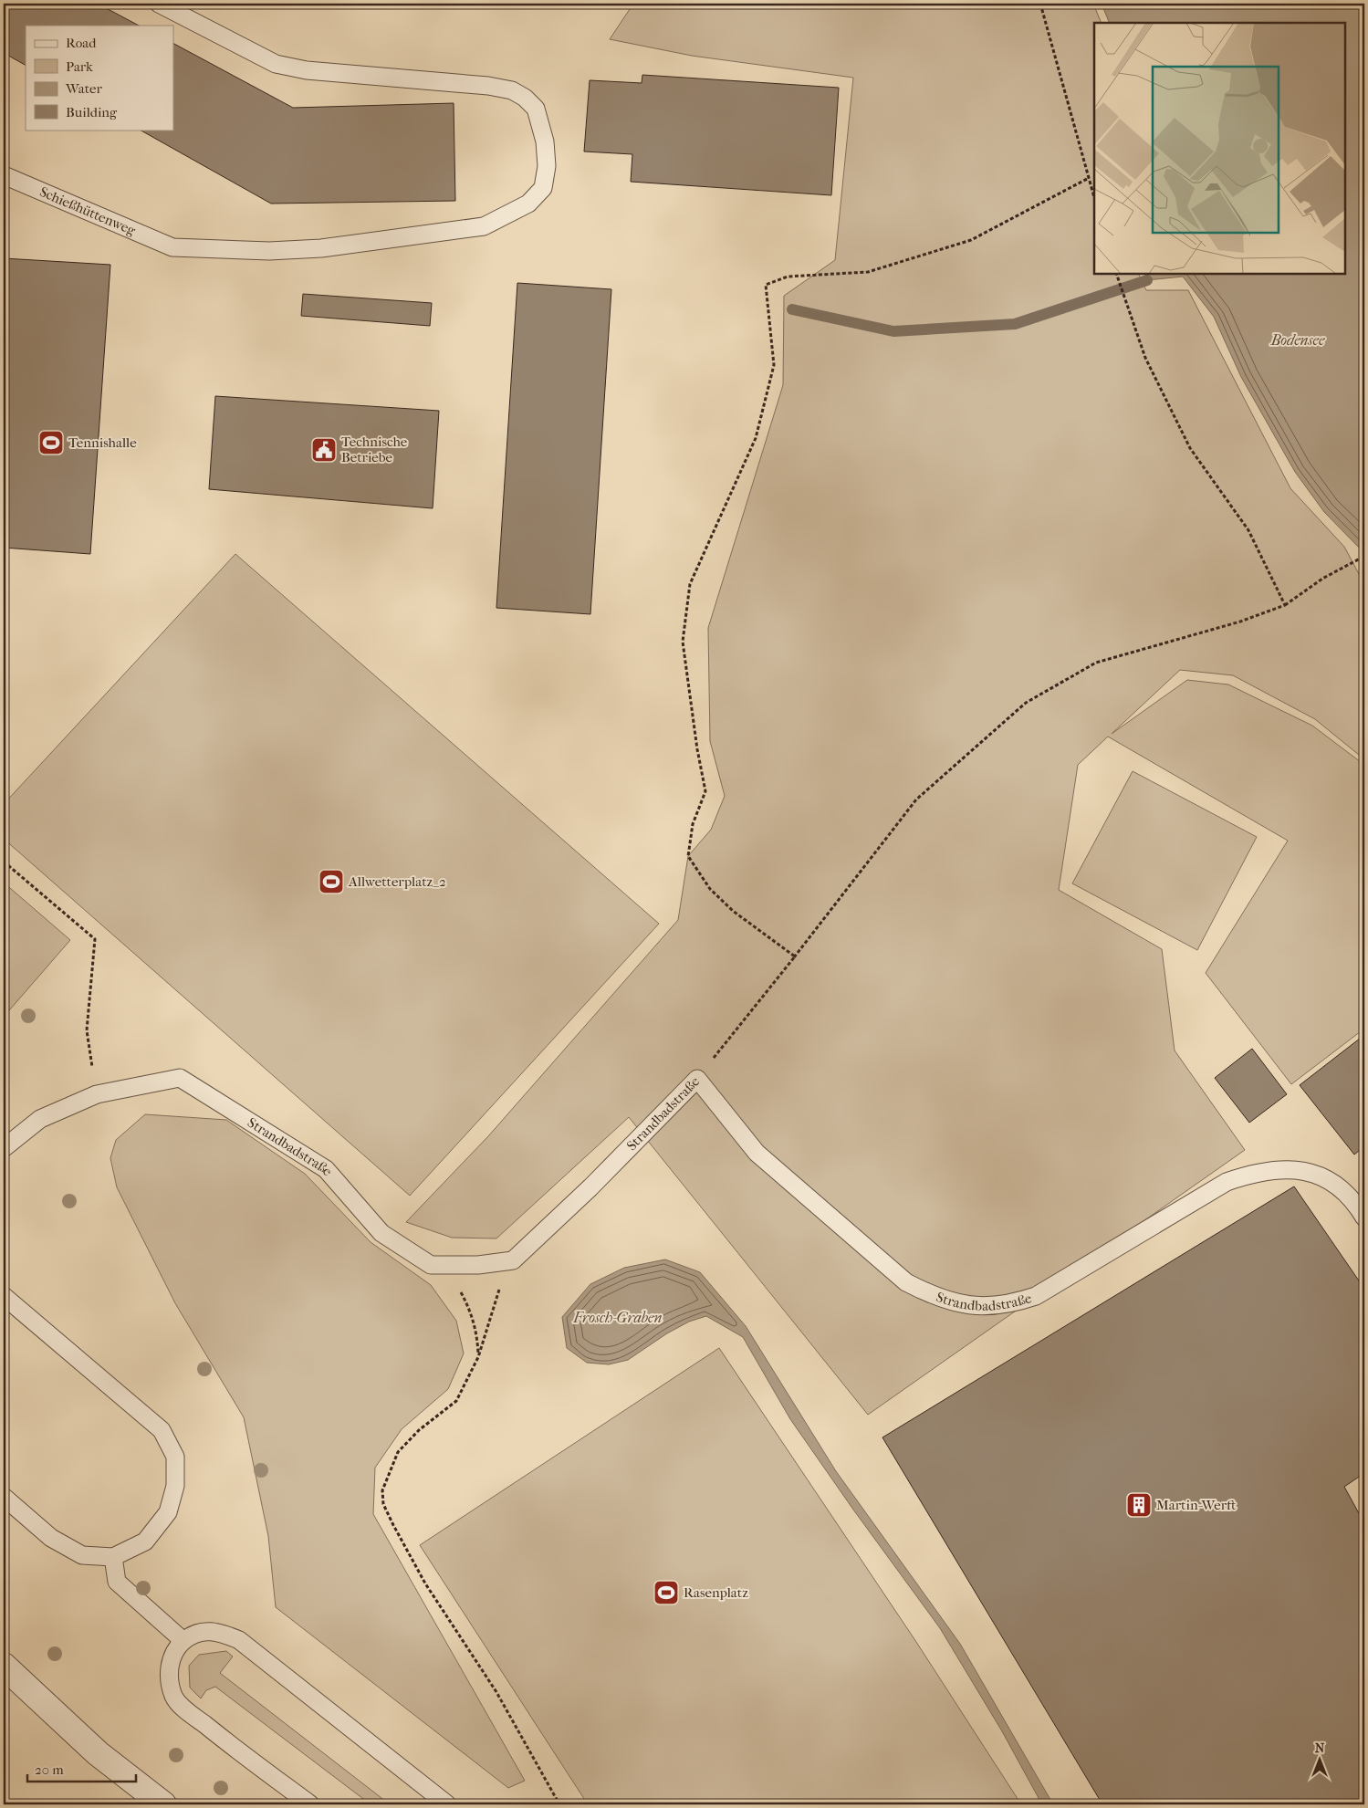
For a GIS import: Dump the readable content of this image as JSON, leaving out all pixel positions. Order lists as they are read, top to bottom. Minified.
{"streets":{"lane":["Schießhüttenweg","Strandbadstraße"]},"water":["Bodensee","Frosch-Graben"],"places":{"sports":["Tennishalle","Allwetterplatz_2","Rasenplatz"],"public building":["Technische Betriebe"],"building":["Martin-Werft"]},"legend":["Road","Park","Water","Building"],"scale_bar":"20 m","north":"top"}
